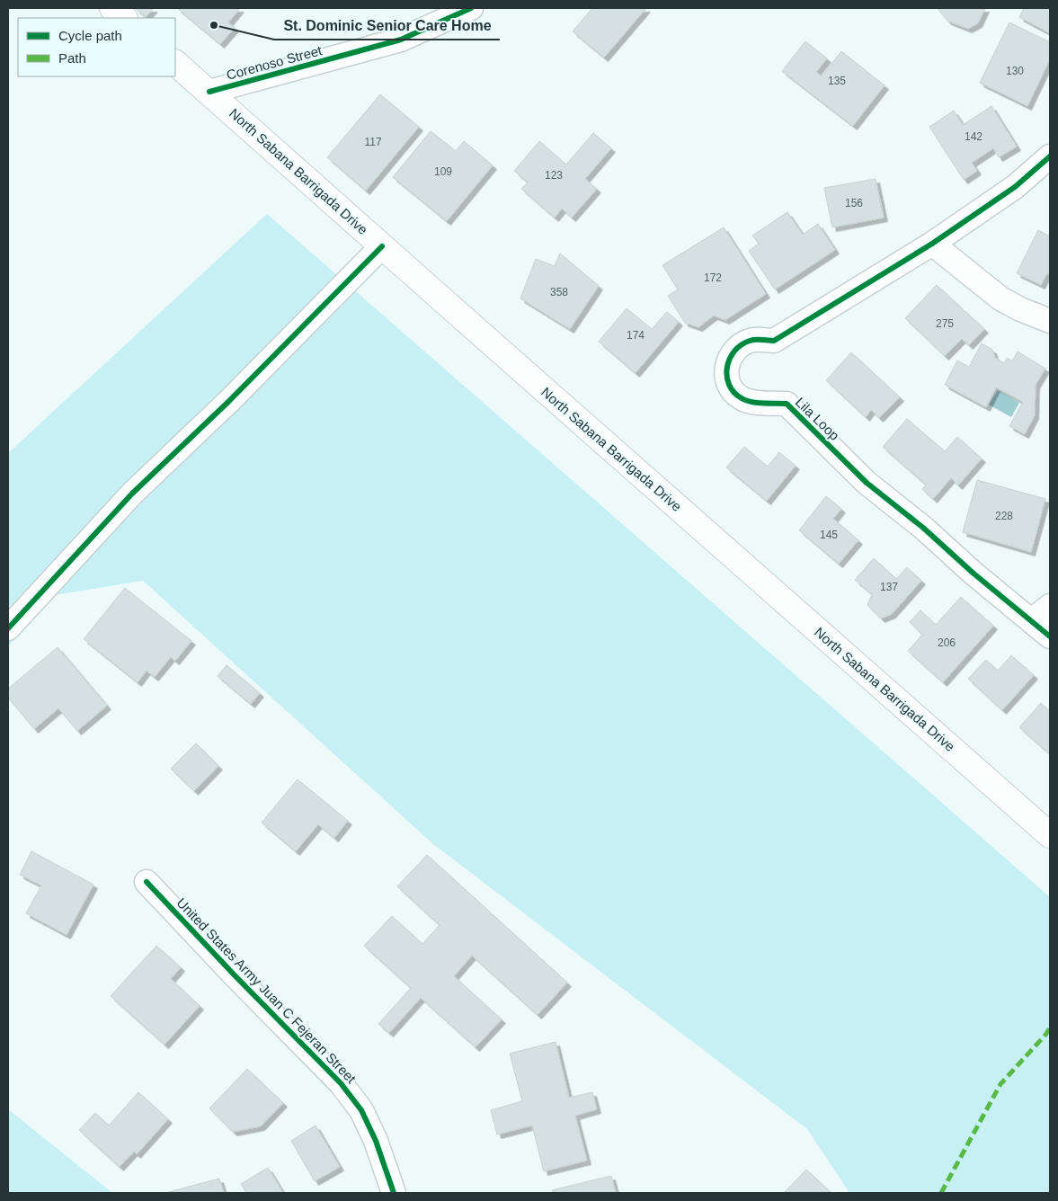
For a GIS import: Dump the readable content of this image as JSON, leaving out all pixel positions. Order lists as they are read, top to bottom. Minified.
{"streets":{"main road":["North Sabana Barrigada Drive"],"street":["Corenoso Street","Lila Loop","United States Army Juan C Fejeran Street"]},"crossings":[["Corenoso Street","North Sabana Barrigada Drive"]],"places":["St. Dominic Senior Care Home"],"house_numbers":["130","135","142","117","109","123","156","172","358","275","174","228","145","137","206"],"legend":["Cycle path","Path"]}
